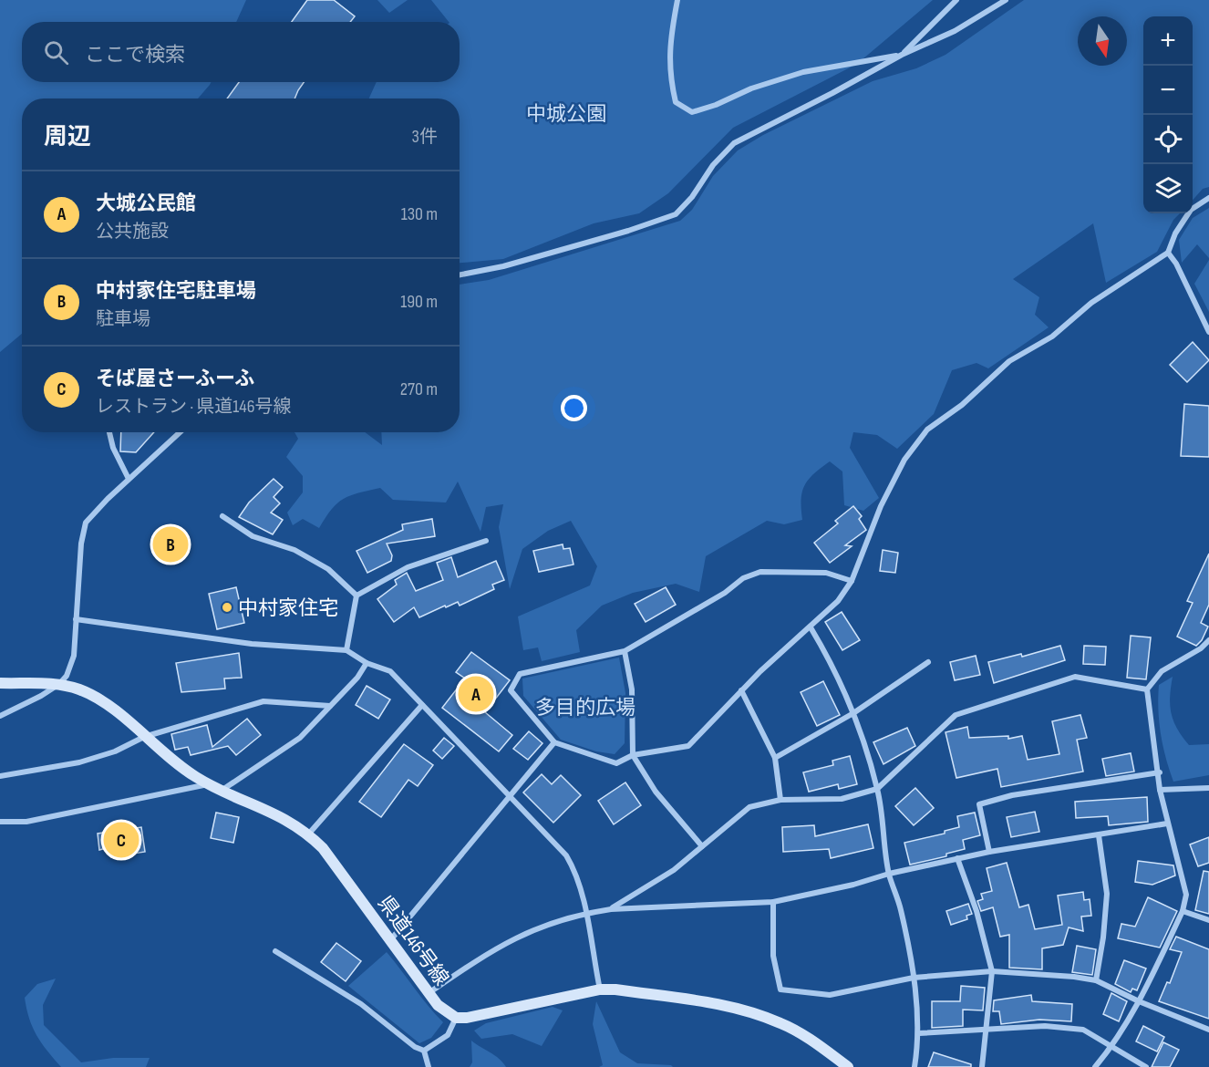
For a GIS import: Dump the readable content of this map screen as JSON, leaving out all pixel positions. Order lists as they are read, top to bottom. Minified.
{"streets":{"main road":["県道146号線"]},"parks":["中城公園","多目的広場"],"places":["中村家住宅"],"north":"bottom","page":{"map_buttons":["+","−"],"search":"ここで検索","heading":["周辺","3件"],"list":[{"mark":"A","name":"大城公民館","note":"公共施設","value":"130 m"},{"mark":"B","name":"中村家住宅駐車場","note":"駐車場","value":"190 m"},{"mark":"C","name":"そば屋さーふーふ","note":"レストラン · 県道146号線","value":"270 m"}],"pins":["B","A","C"]}}
